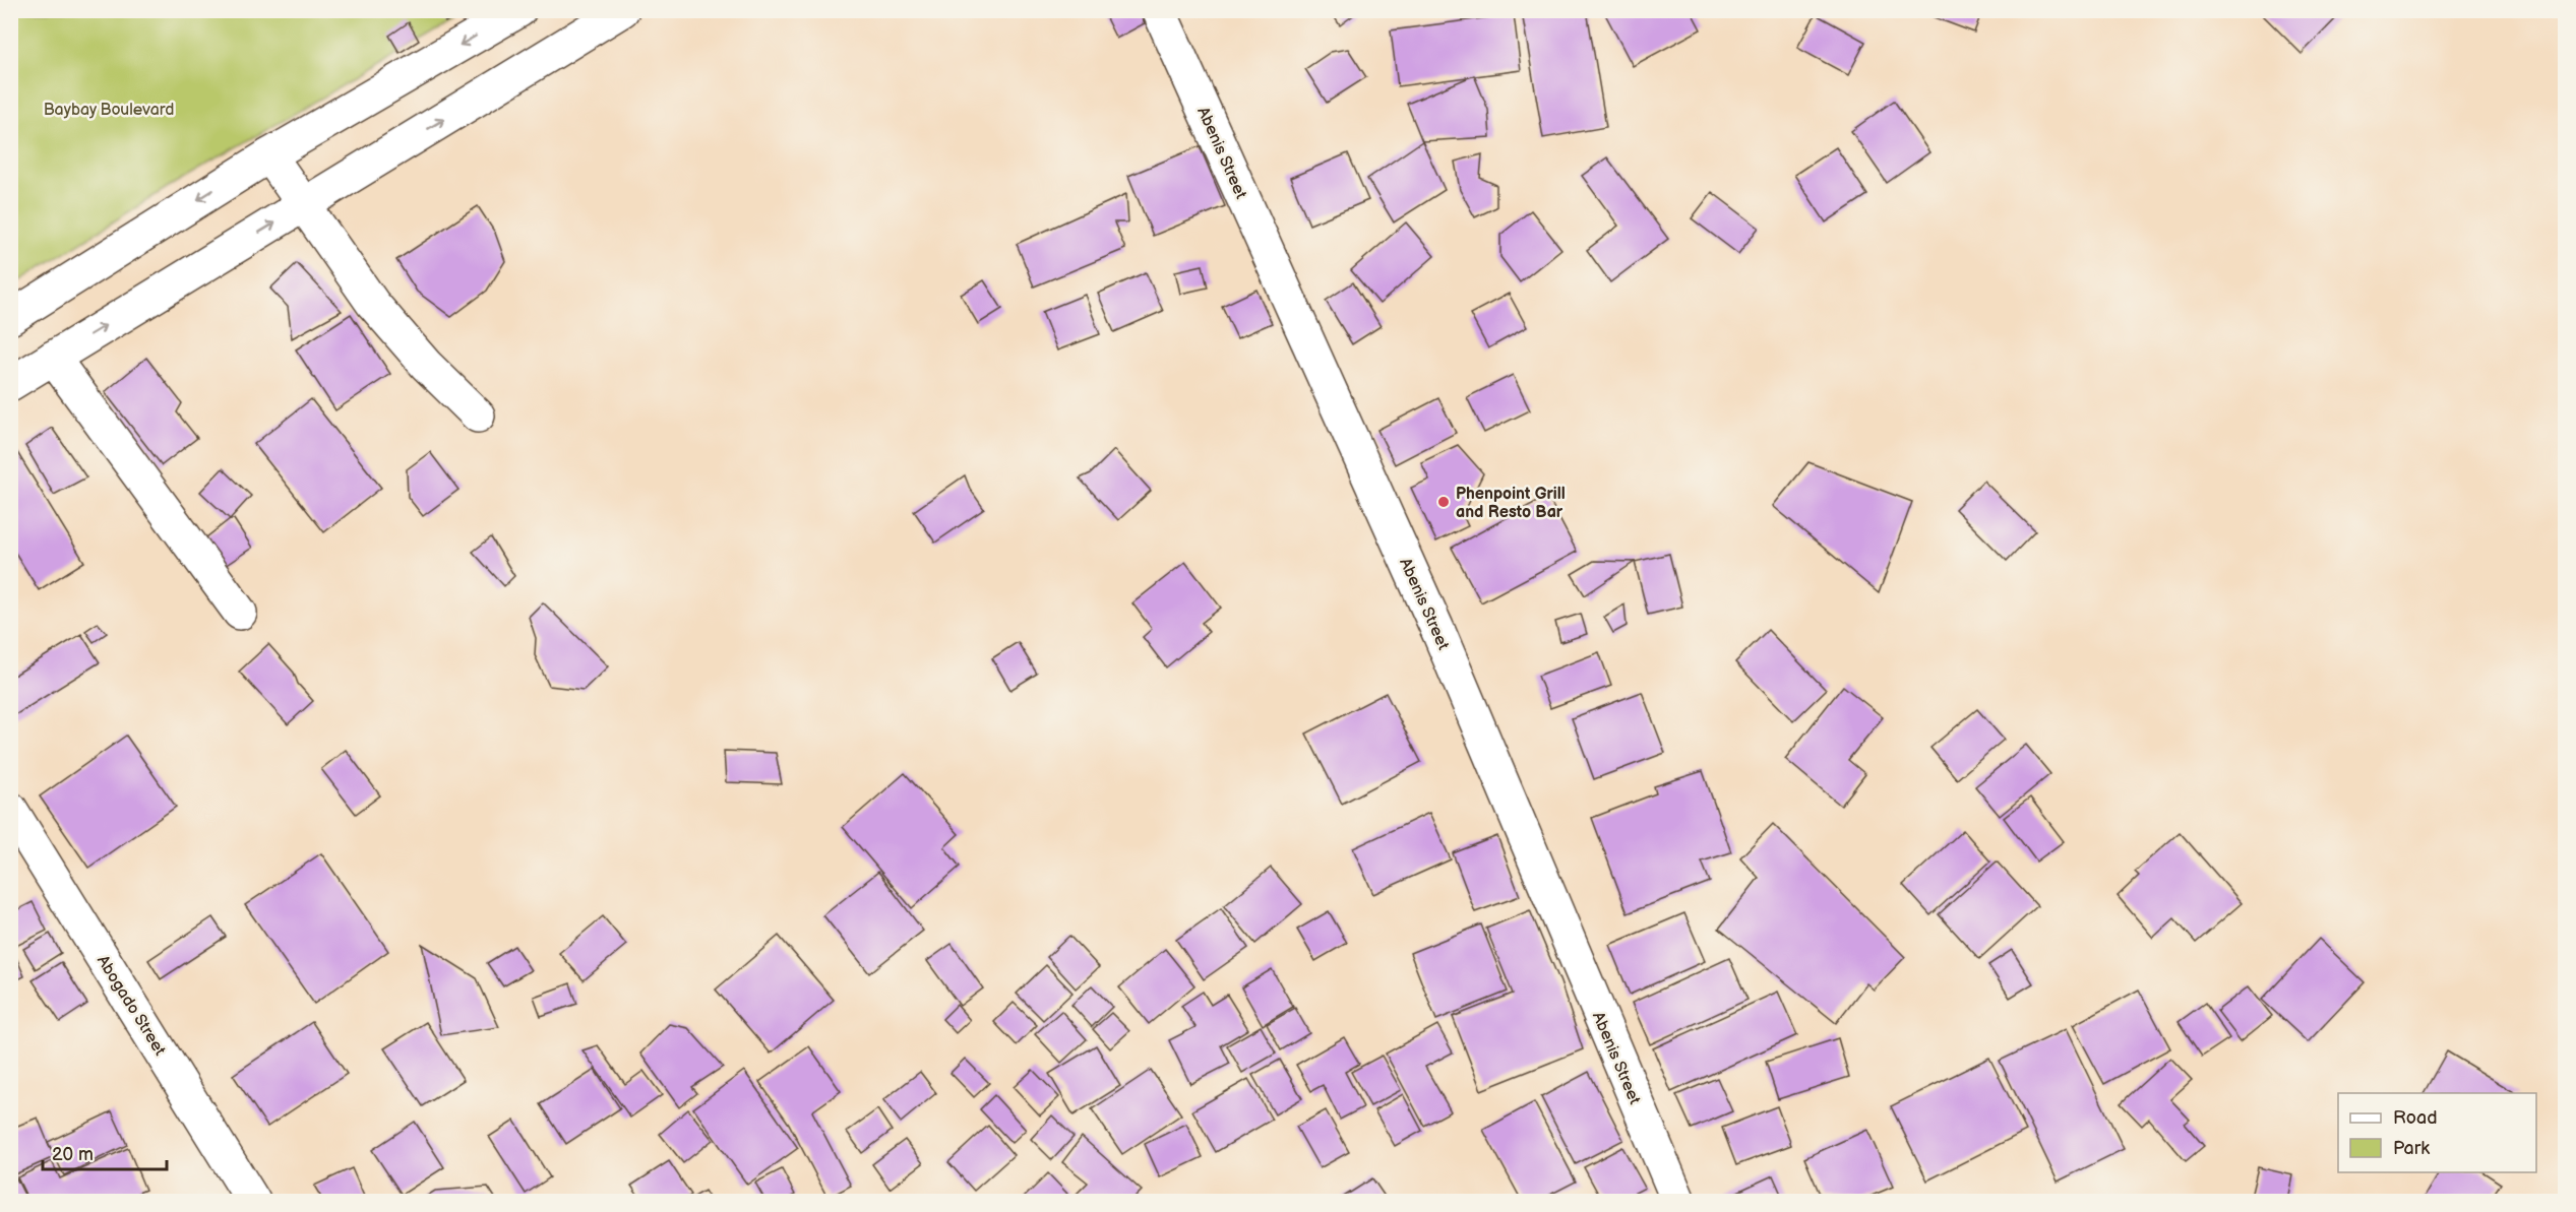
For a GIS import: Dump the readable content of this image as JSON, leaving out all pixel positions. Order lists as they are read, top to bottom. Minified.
{"streets":{"street":["Abenis Street","Abogado Street"]},"parks":["Baybay Boulevard"],"places":["Phenpoint Grill and Resto Bar"],"legend":["Road","Park"],"scale_bar":"20 m"}
